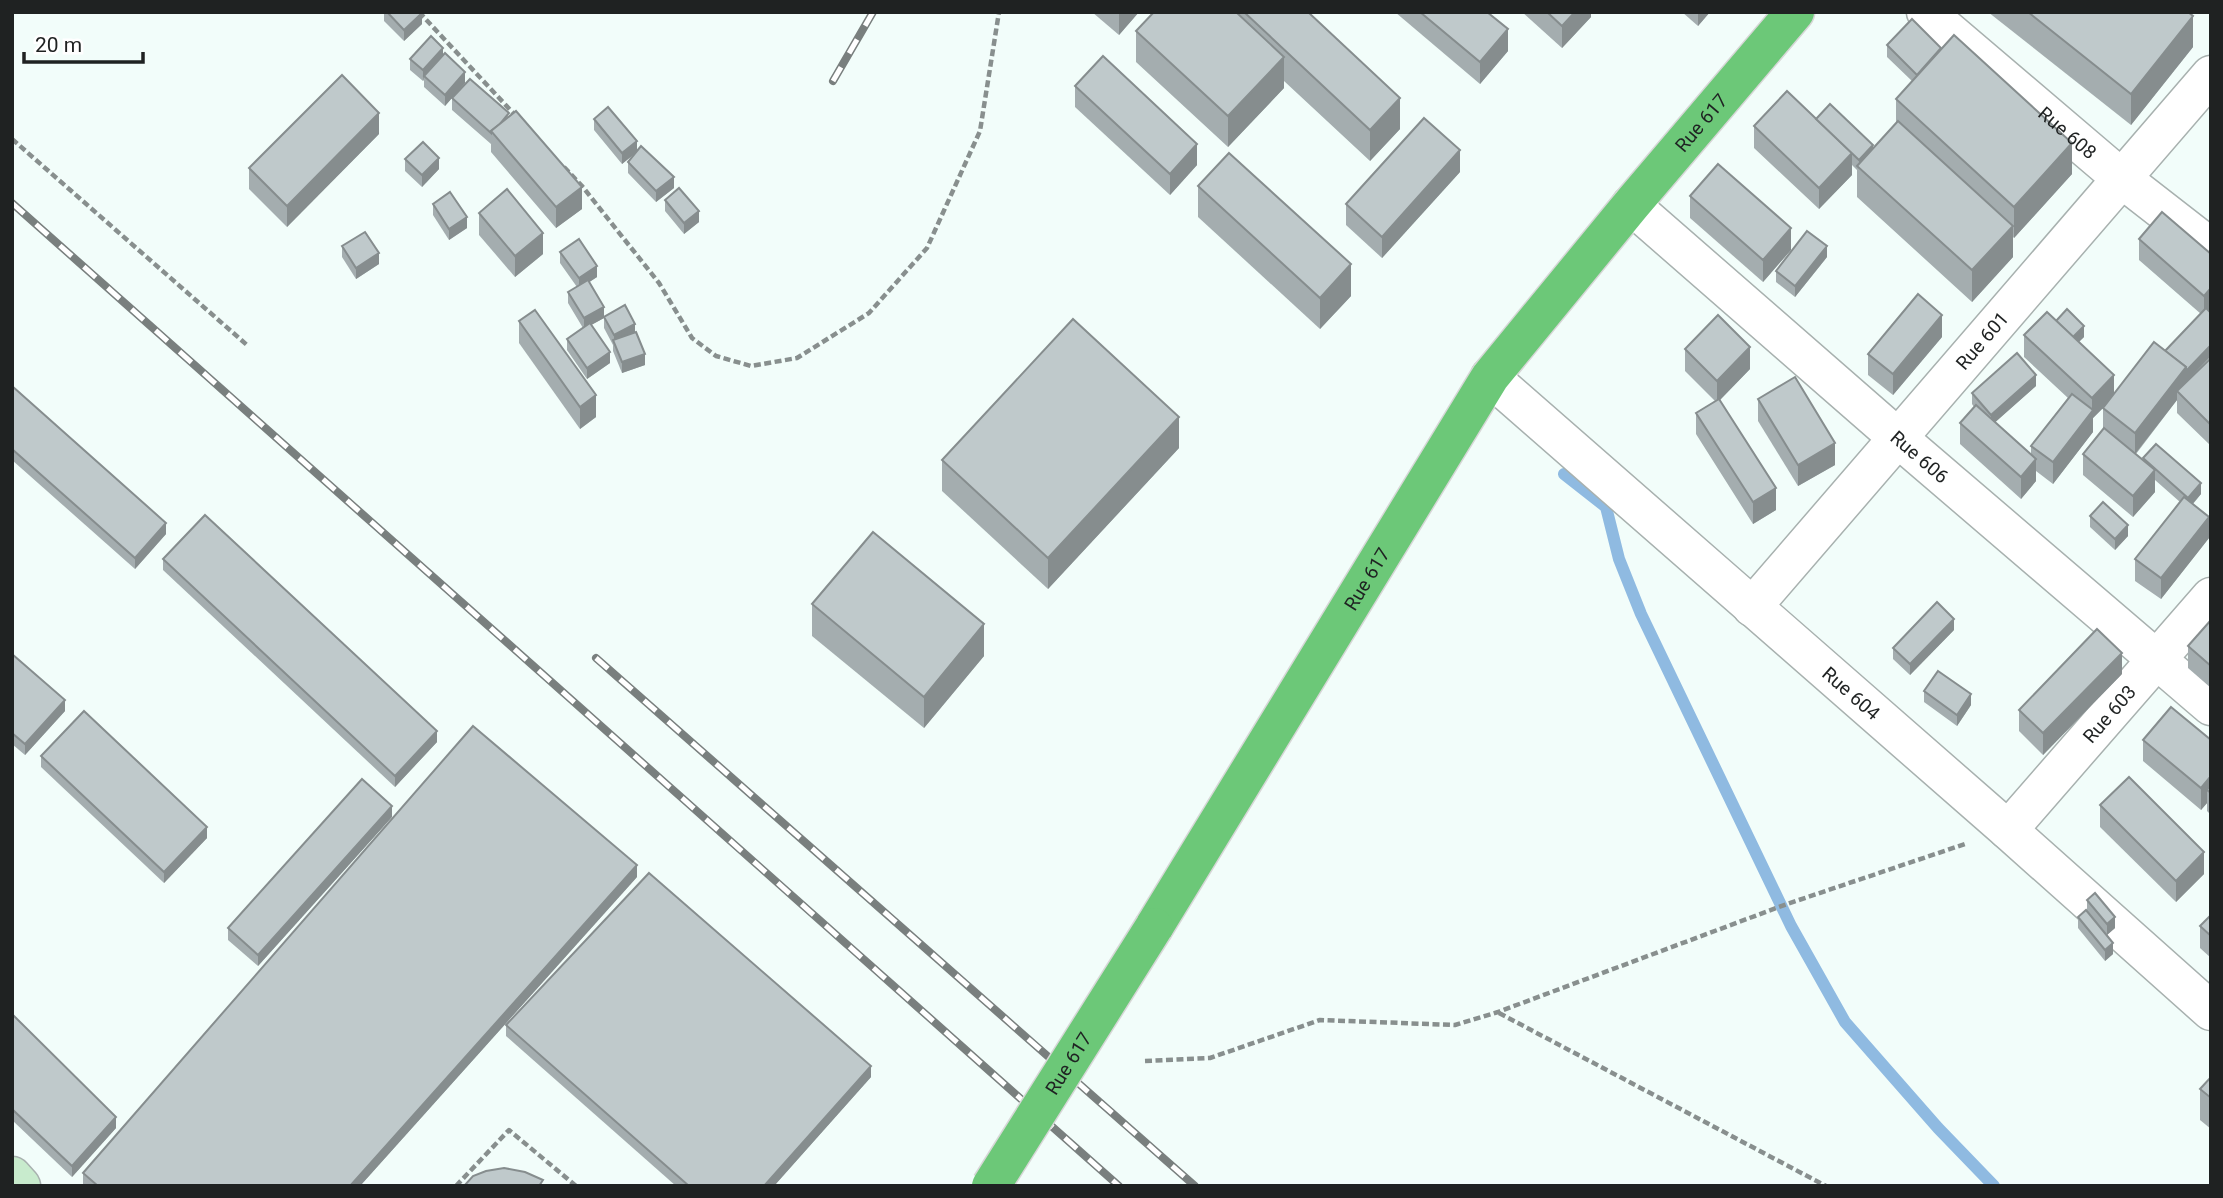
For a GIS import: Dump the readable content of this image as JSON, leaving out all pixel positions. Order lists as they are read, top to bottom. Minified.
{"streets":{"highway":["Rue 617"],"street":["Rue 608","Rue 601","Rue 606","Rue 604","Rue 603"]},"crossings":[["Rue 617","Rue 606"],["Rue 617","Rue 604"],["Rue 608","Rue 601"],["Rue 601","Rue 606"],["Rue 601","Rue 604"],["Rue 606","Rue 603"],["Rue 604","Rue 603"]],"scale_bar":"20 m"}
